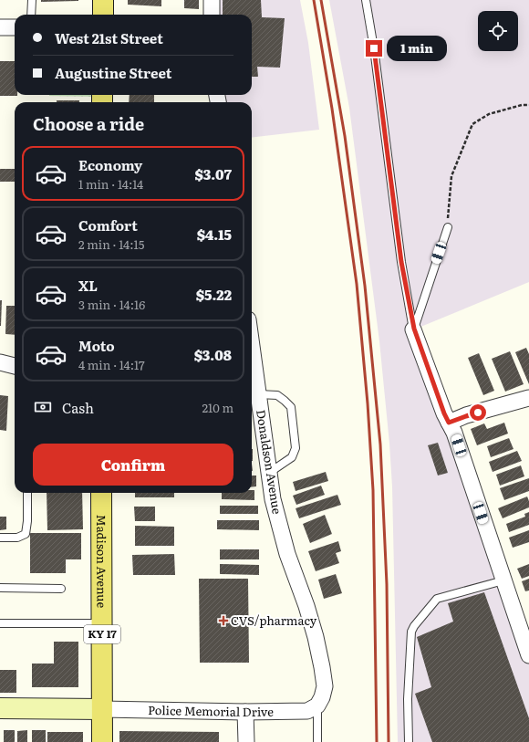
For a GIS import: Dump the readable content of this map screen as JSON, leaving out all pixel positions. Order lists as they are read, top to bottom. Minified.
{"streets":{"main road":["Madison Avenue","KY 17"],"street":["Donaldson Avenue","Police Memorial Drive"]},"crossings":[["Donaldson Avenue","Police Memorial Drive"],["Madison Avenue","Police Memorial Drive"]],"places":{"health":["CVS/pharmacy"]},"page":{"banner":["West 21st Street","Augustine Street"],"bubble":"1 min","heading":"Choose a ride","list":[{"name":"Economy","note":"1 min · 14:14","value":"$3.07"},{"name":"Comfort","note":"2 min · 14:15","value":"$4.15"},{"name":"XL","note":"3 min · 14:16","value":"$5.22"},{"name":"Moto","note":"4 min · 14:17","value":"$3.08"}],"pay":["Cash","210 m"],"buttons":"Confirm"}}
